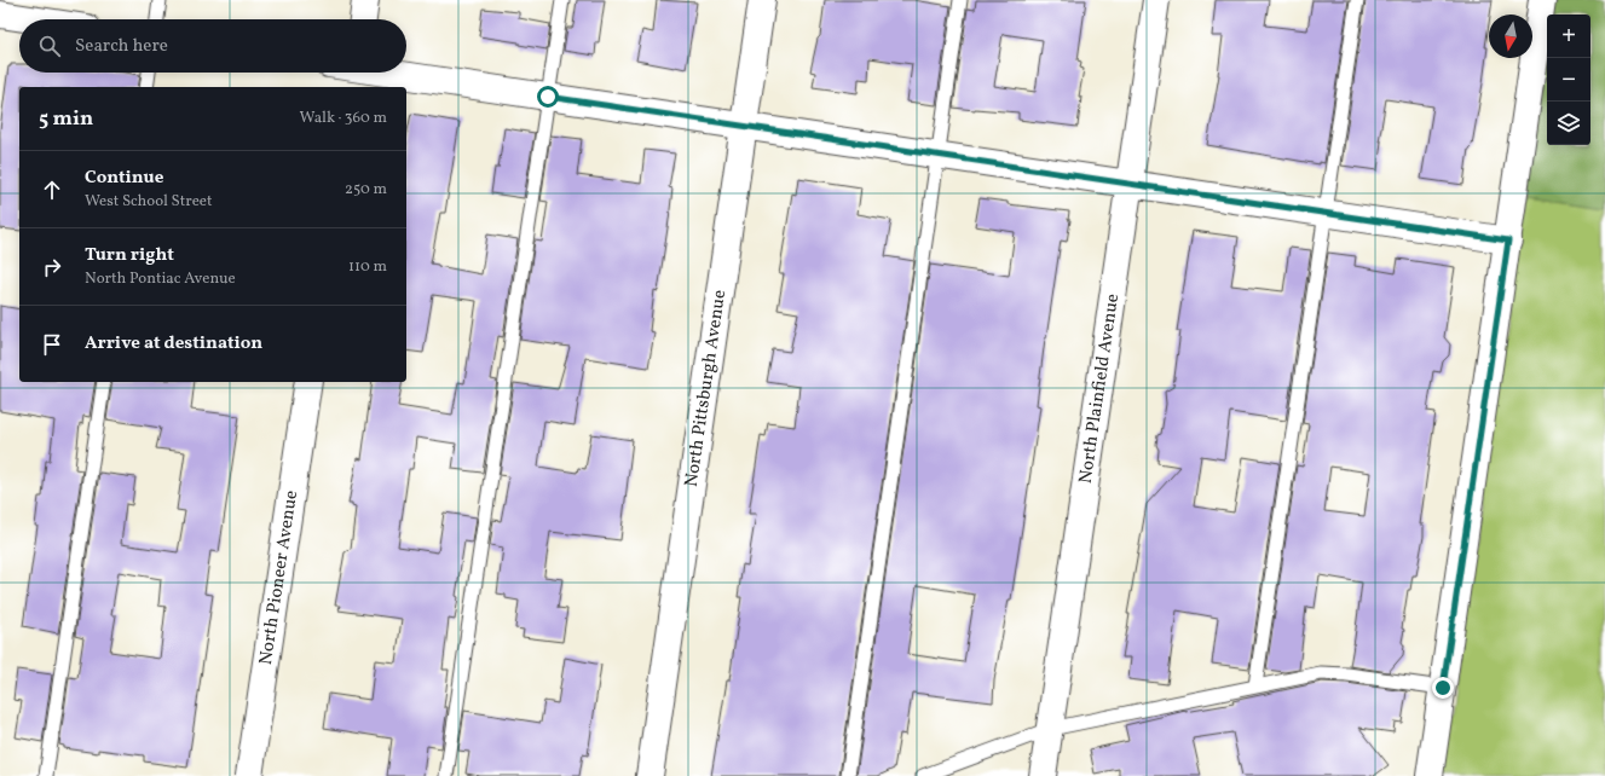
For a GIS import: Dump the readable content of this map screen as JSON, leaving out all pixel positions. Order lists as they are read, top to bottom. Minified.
{"streets":{"street":["North Pittsburgh Avenue","North Plainfield Avenue","North Pioneer Avenue"]},"north":"bottom","page":{"map_buttons":["+","−"],"search":"Search here","heading":["5 min","Walk · 360 m"],"list":[["Continue","West School Street","250 m"],["Turn right","North Pontiac Avenue","110 m"],"Arrive at destination"]}}
